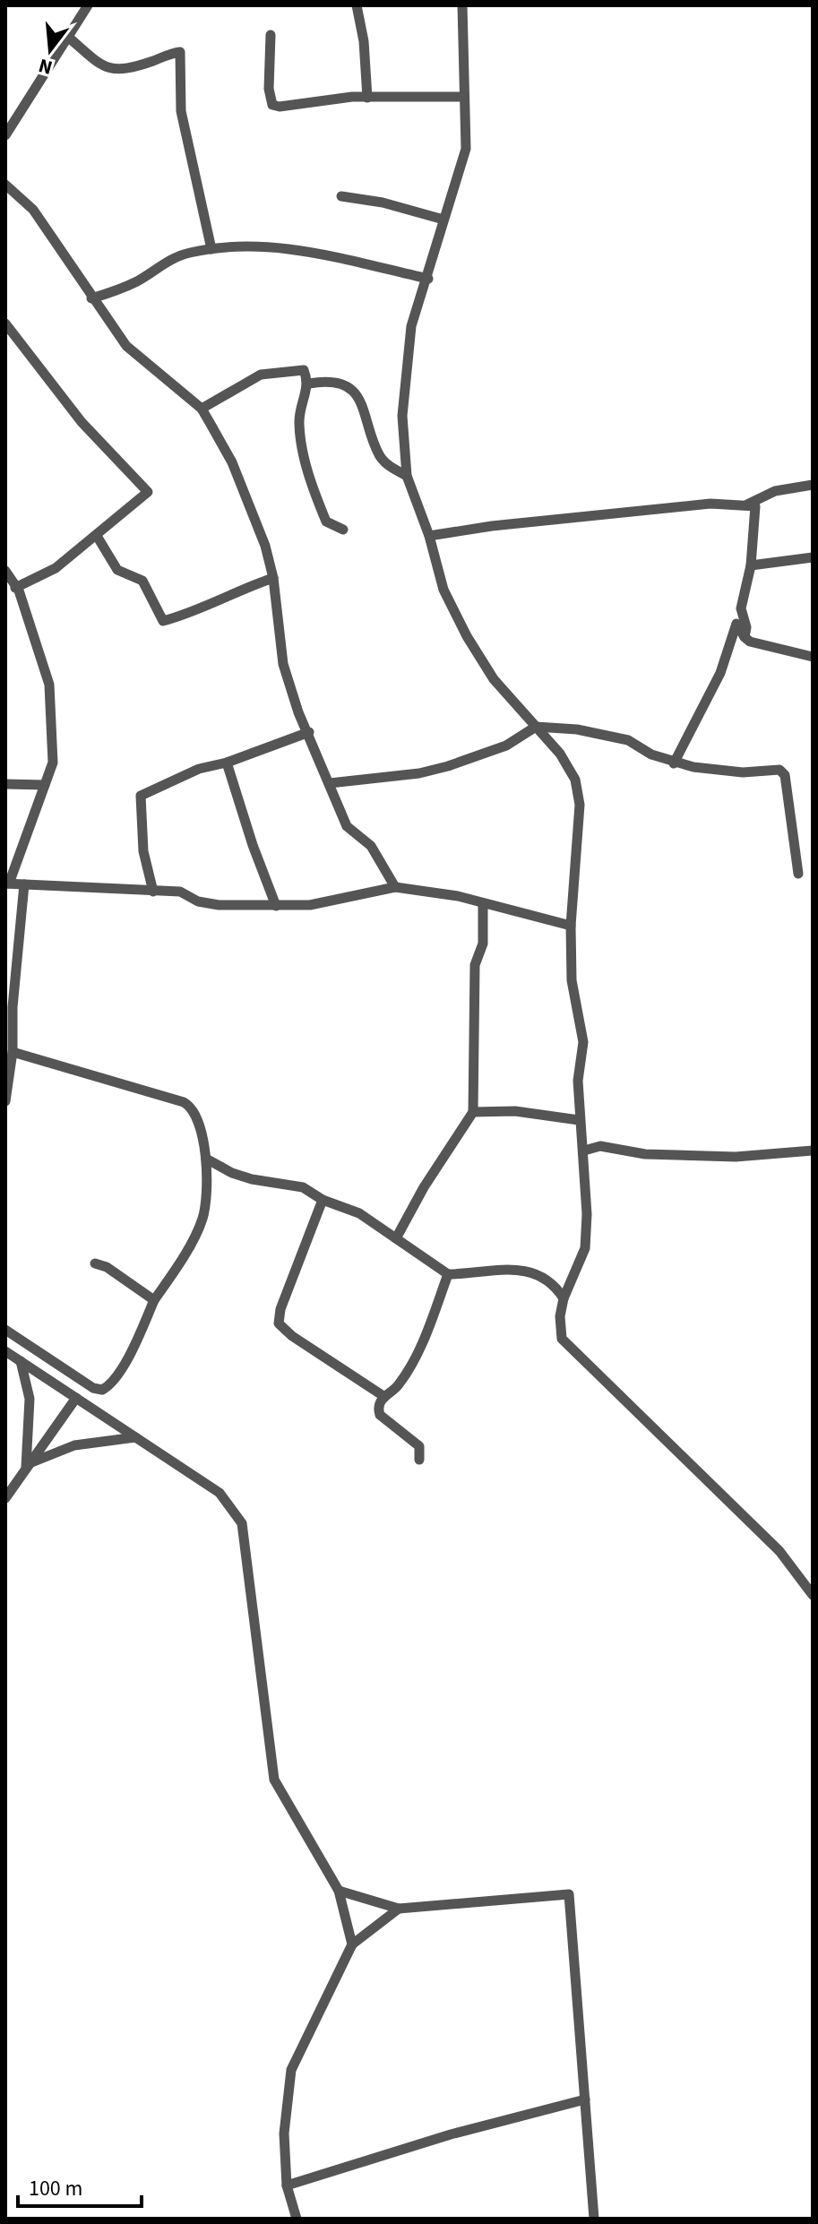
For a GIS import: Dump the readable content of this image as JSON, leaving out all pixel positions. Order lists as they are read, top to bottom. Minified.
{"scale_bar":"100 m","north":"bottom"}
